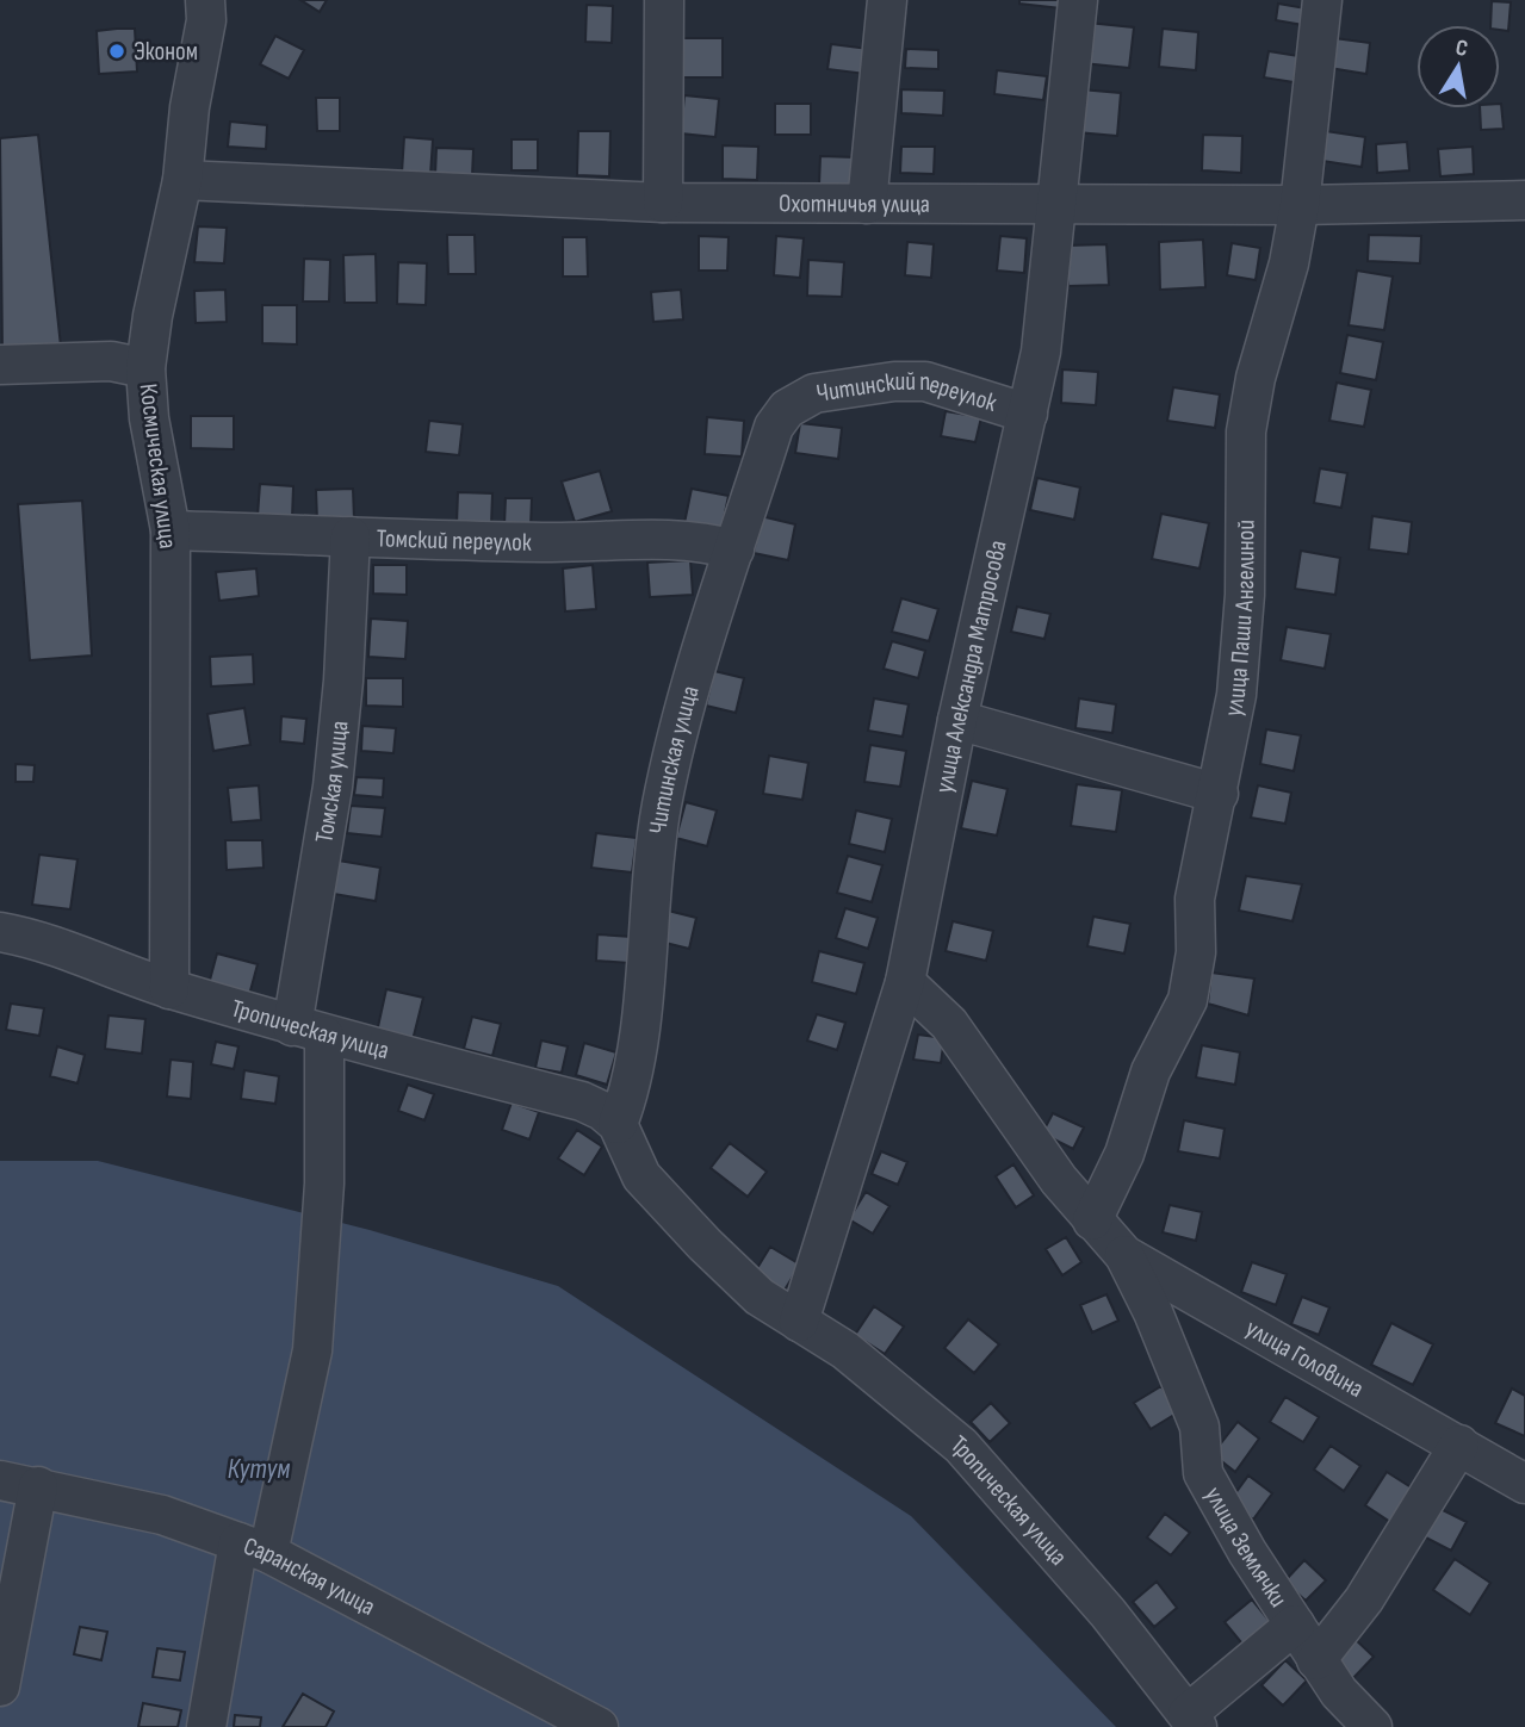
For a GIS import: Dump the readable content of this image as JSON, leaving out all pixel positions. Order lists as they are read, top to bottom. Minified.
{"streets":{"street":["Охотничья улица","Читинский переулок","Космическая улица","Томский переулок","улица Паши Ангелиной","улица Александра Матросова","Читинская улица","Томская улица","Тропическая улица","улица Головина","улица Землячки","Саранская улица"]},"crossings":[["Охотничья улица","Космическая улица"],["Охотничья улица","улица Паши Ангелиной"],["Охотничья улица","улица Александра Матросова"],["Читинский переулок","улица Александра Матросова"],["Читинский переулок","Читинская улица"],["Космическая улица","Томский переулок"],["Космическая улица","Тропическая улица"],["Томский переулок","Читинская улица"],["Томский переулок","Томская улица"],["улица Паши Ангелиной","улица Головина"],["улица Александра Матросова","Тропическая улица"],["улица Александра Матросова","улица Головина"],["Читинская улица","Тропическая улица"],["Томская улица","Тропическая улица"],["Томская улица","Саранская улица"],["Тропическая улица","улица Землячки"],["улица Головина","улица Землячки"]],"water":["Кутум"],"places":["Эконом"],"north":"top"}
